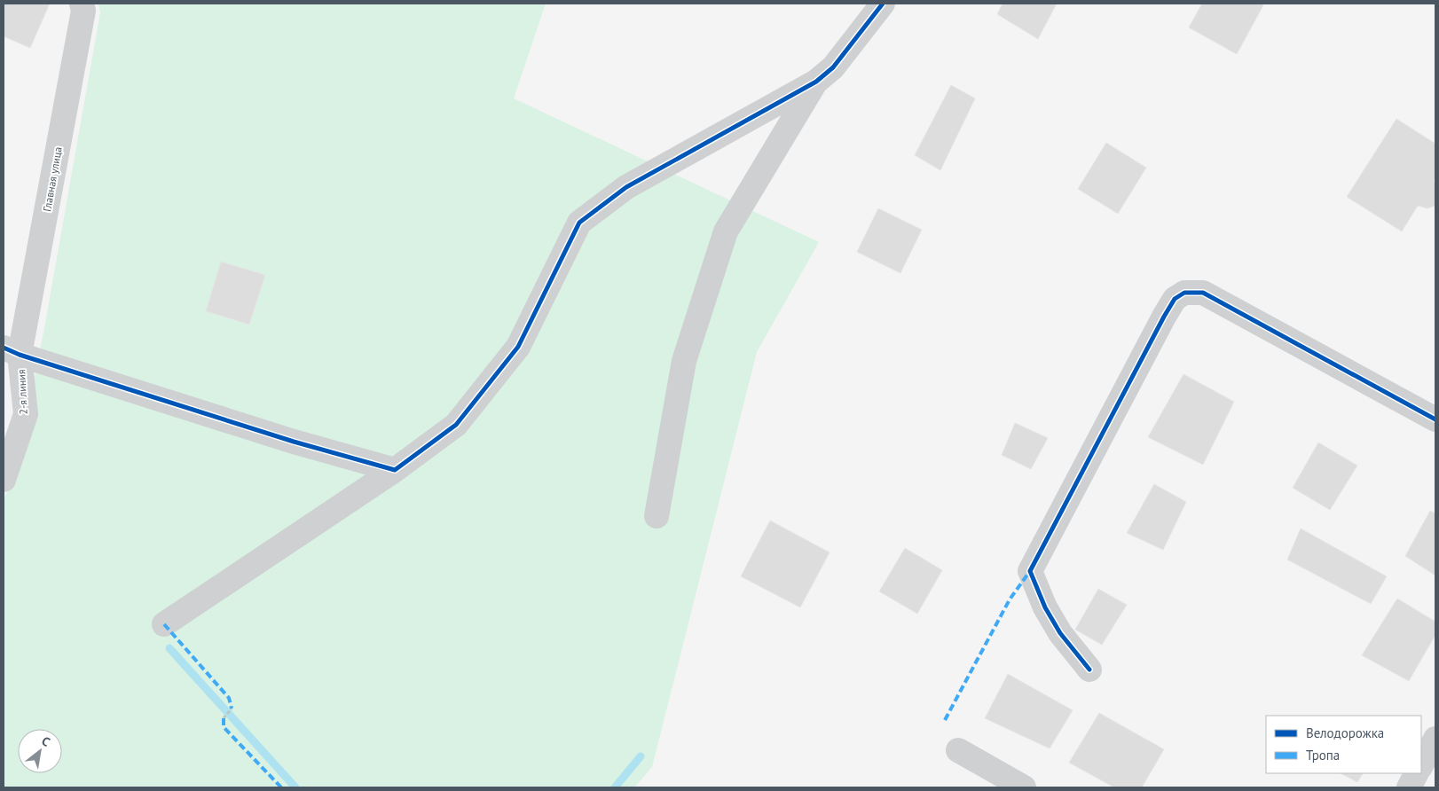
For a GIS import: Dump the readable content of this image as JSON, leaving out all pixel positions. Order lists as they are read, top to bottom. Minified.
{"streets":{"street":["Главная улица","2-я линия"]},"crossings":[["Главная улица","2-я линия"]],"legend":["Велодорожка","Тропа"],"north":"top right"}
